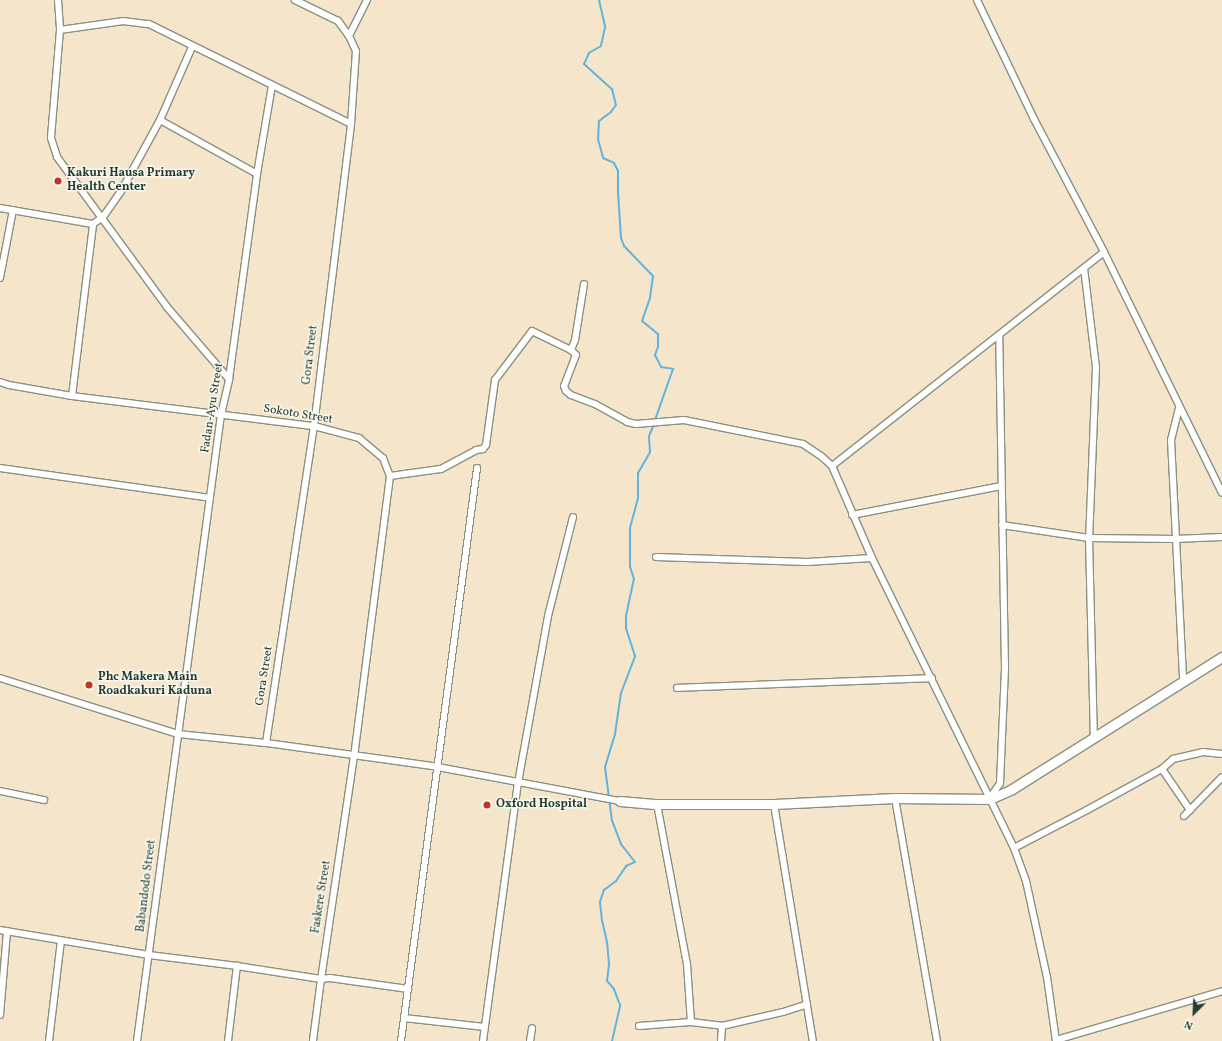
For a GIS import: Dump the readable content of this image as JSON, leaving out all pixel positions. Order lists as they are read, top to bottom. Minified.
{"streets":{"street":["Gora Street","Fadan-Ayu Street","Sokoto Street","Babandodo Street","Faskere Street"]},"crossings":[["Gora Street","Sokoto Street"],["Fadan-Ayu Street","Sokoto Street"],["Fadan-Ayu Street","Babandodo Street"],["Sokoto Street","Faskere Street"]],"places":["Kakuri Hausa Primary Health Center","Phc Makera Main Roadkakuri Kaduna","Oxford Hospital"],"north":"bottom left"}
